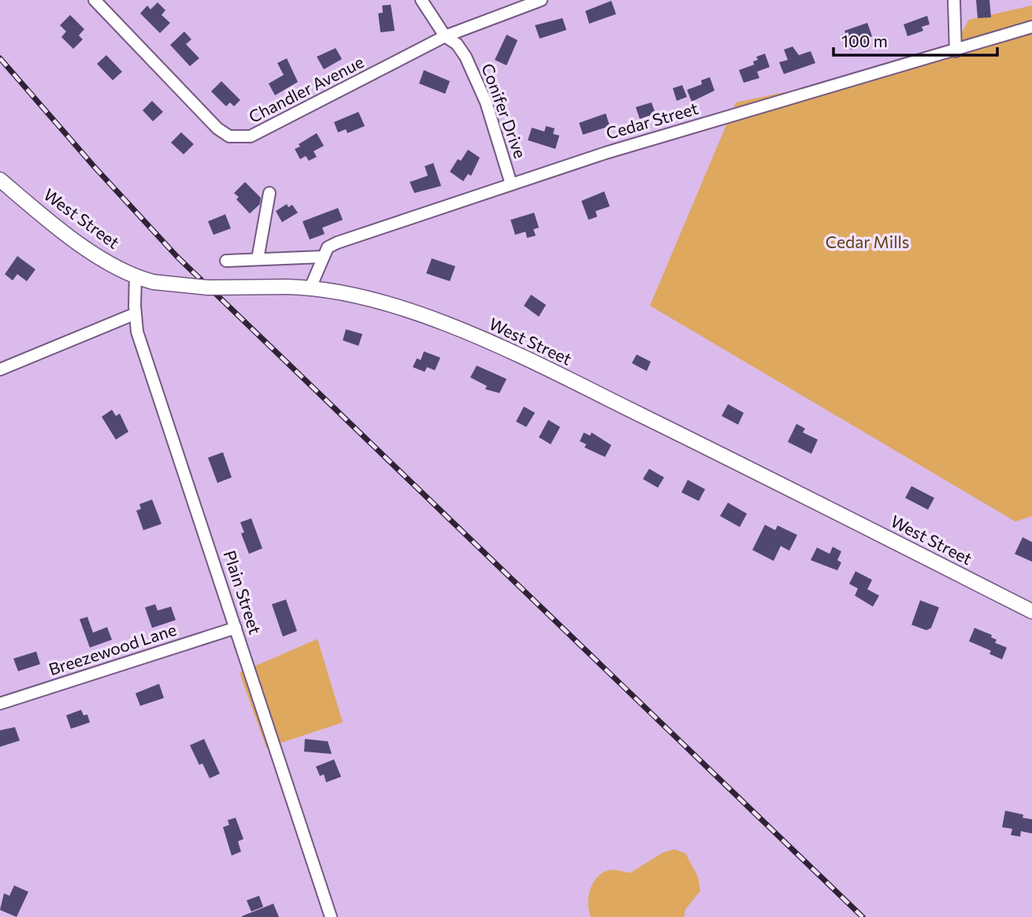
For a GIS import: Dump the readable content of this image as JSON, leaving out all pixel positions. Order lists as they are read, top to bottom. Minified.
{"streets":{"main road":["West Street"],"street":["Chandler Avenue","Conifer Drive","Cedar Street","Plain Street","Breezewood Lane"]},"crossings":[["Chandler Avenue","Conifer Drive"],["Conifer Drive","Cedar Street"],["West Street","Plain Street"],["Plain Street","Breezewood Lane"]],"parks":["Cedar Mills"],"scale_bar":"100 m"}
